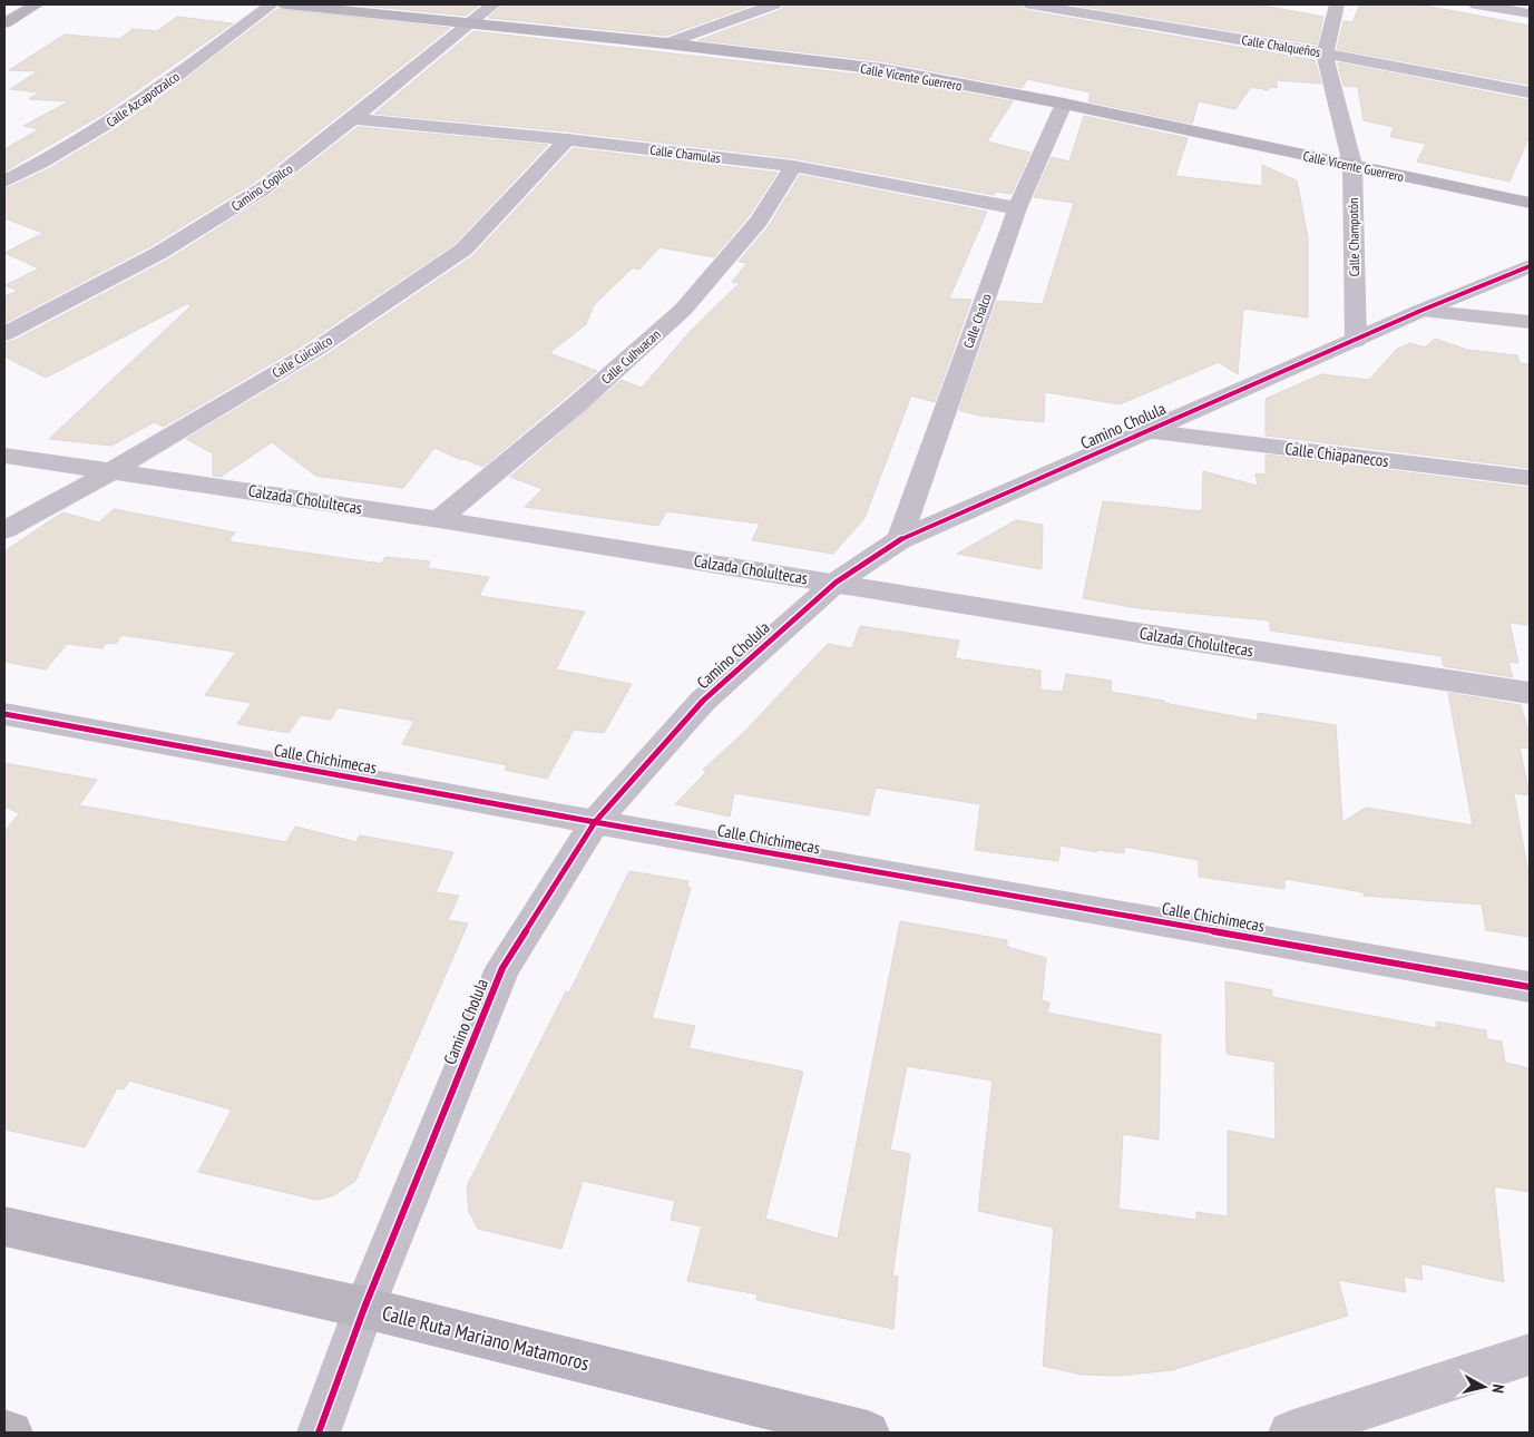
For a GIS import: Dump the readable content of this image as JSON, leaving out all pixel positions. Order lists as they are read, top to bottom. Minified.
{"streets":{"main road":["Calle Vicente Guerrero","Calle Ruta Mariano Matamoros"],"street":["Calle Chalqueños","Calle Azcapotzalco","Calle Chamulas","Camino Copilco","Calle Champotón","Calle Chalco","Calle Cuicuilco","Calle Culhuacan","Camino Cholula","Calle Chiapanecos","Calzada Cholultecas","Calle Chichimecas"]},"crossings":[["Calle Chalqueños","Calle Champotón"],["Calle Vicente Guerrero","Camino Copilco"],["Calle Vicente Guerrero","Calle Champotón"],["Calle Vicente Guerrero","Calle Chalco"],["Calle Chamulas","Camino Copilco"],["Calle Chamulas","Calle Chalco"],["Calle Chamulas","Calle Cuicuilco"],["Calle Chamulas","Calle Culhuacan"],["Calle Champotón","Camino Cholula"],["Calle Chalco","Camino Cholula"],["Calle Cuicuilco","Calzada Cholultecas"],["Calle Culhuacan","Calzada Cholultecas"],["Camino Cholula","Calle Chiapanecos"],["Camino Cholula","Calzada Cholultecas"],["Camino Cholula","Calle Chichimecas"],["Camino Cholula","Calle Ruta Mariano Matamoros"]],"north":"right"}
